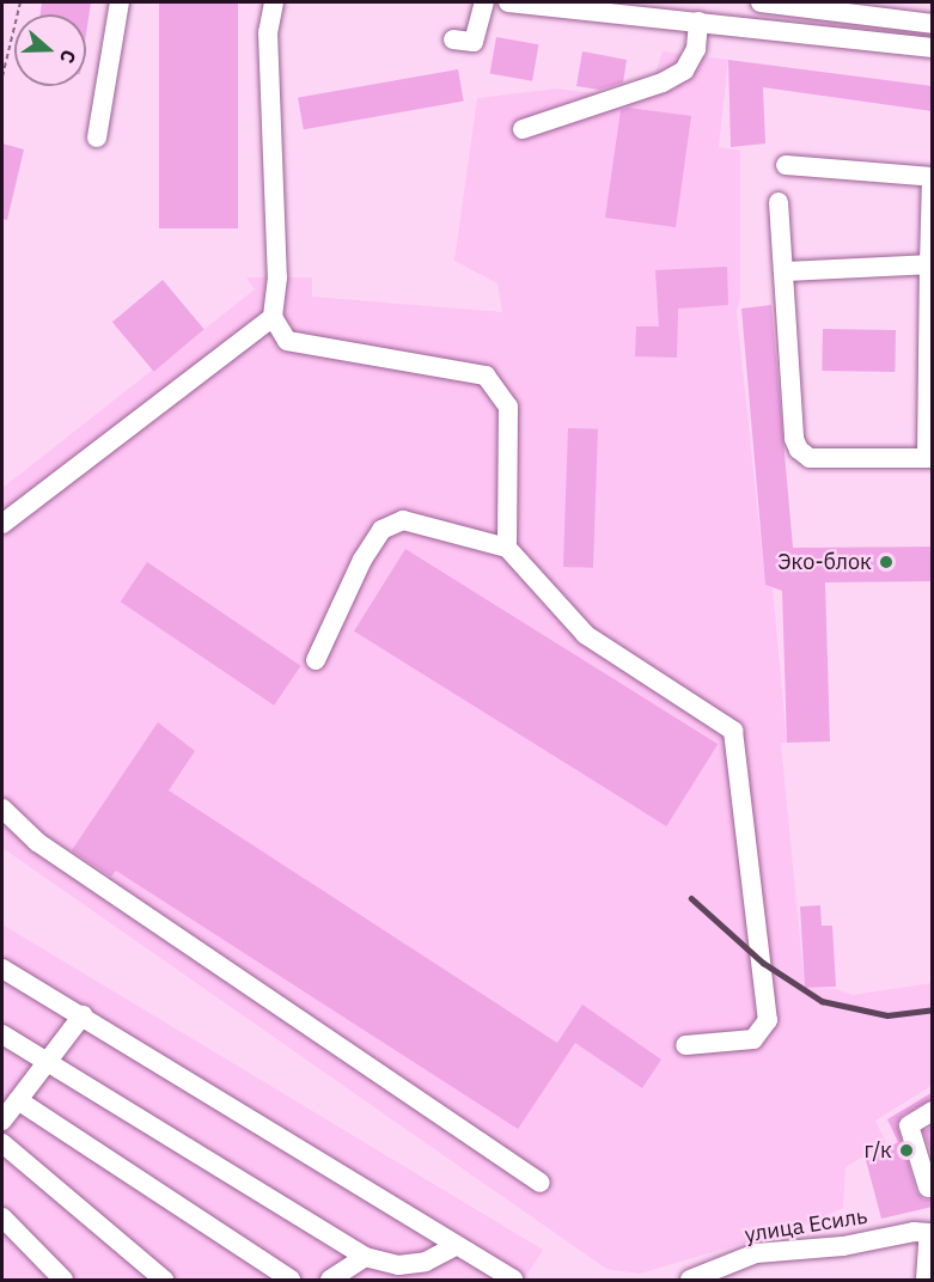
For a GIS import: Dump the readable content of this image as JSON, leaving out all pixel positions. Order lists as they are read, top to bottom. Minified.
{"streets":{"street":["улица Есиль"]},"places":["Эко-блок","г/к"],"north":"right"}
